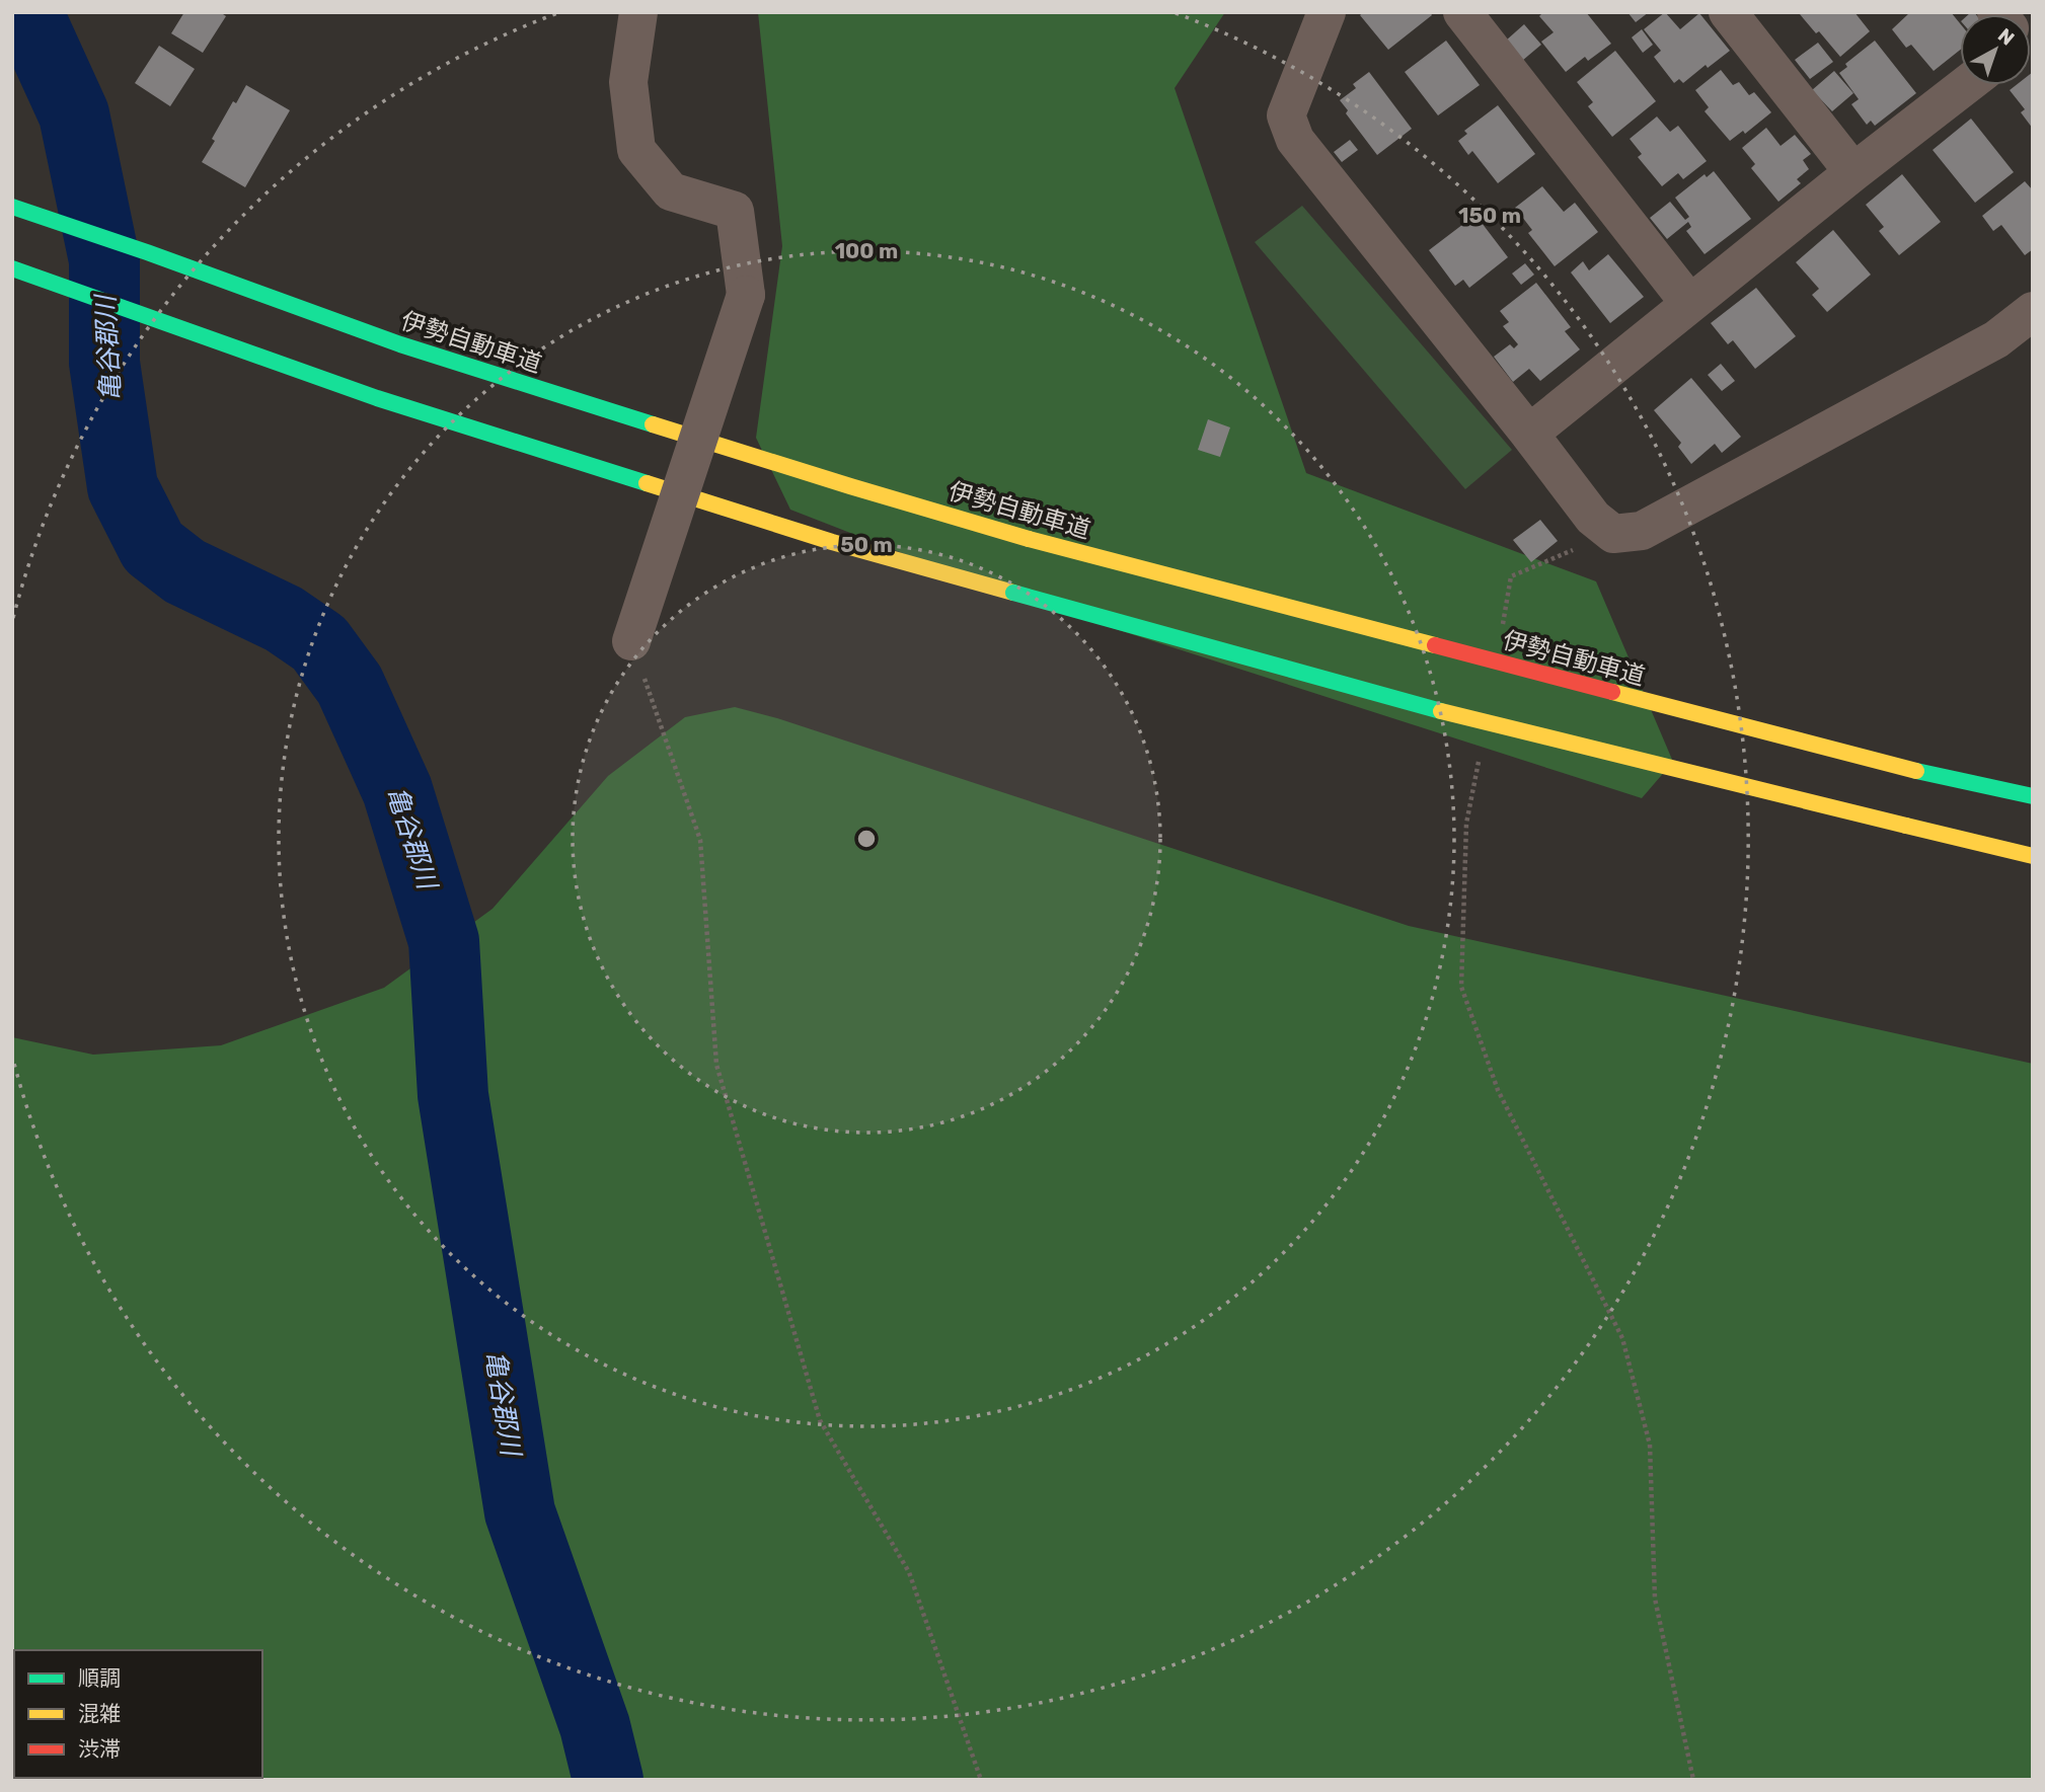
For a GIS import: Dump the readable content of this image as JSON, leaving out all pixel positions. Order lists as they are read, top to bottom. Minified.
{"streets":{"highway":["伊勢自動車道"]},"water":["亀谷郡川"],"legend":["順調","混雑","渋滞"],"north":"top right","rings":["150 m","100 m","50 m"]}
